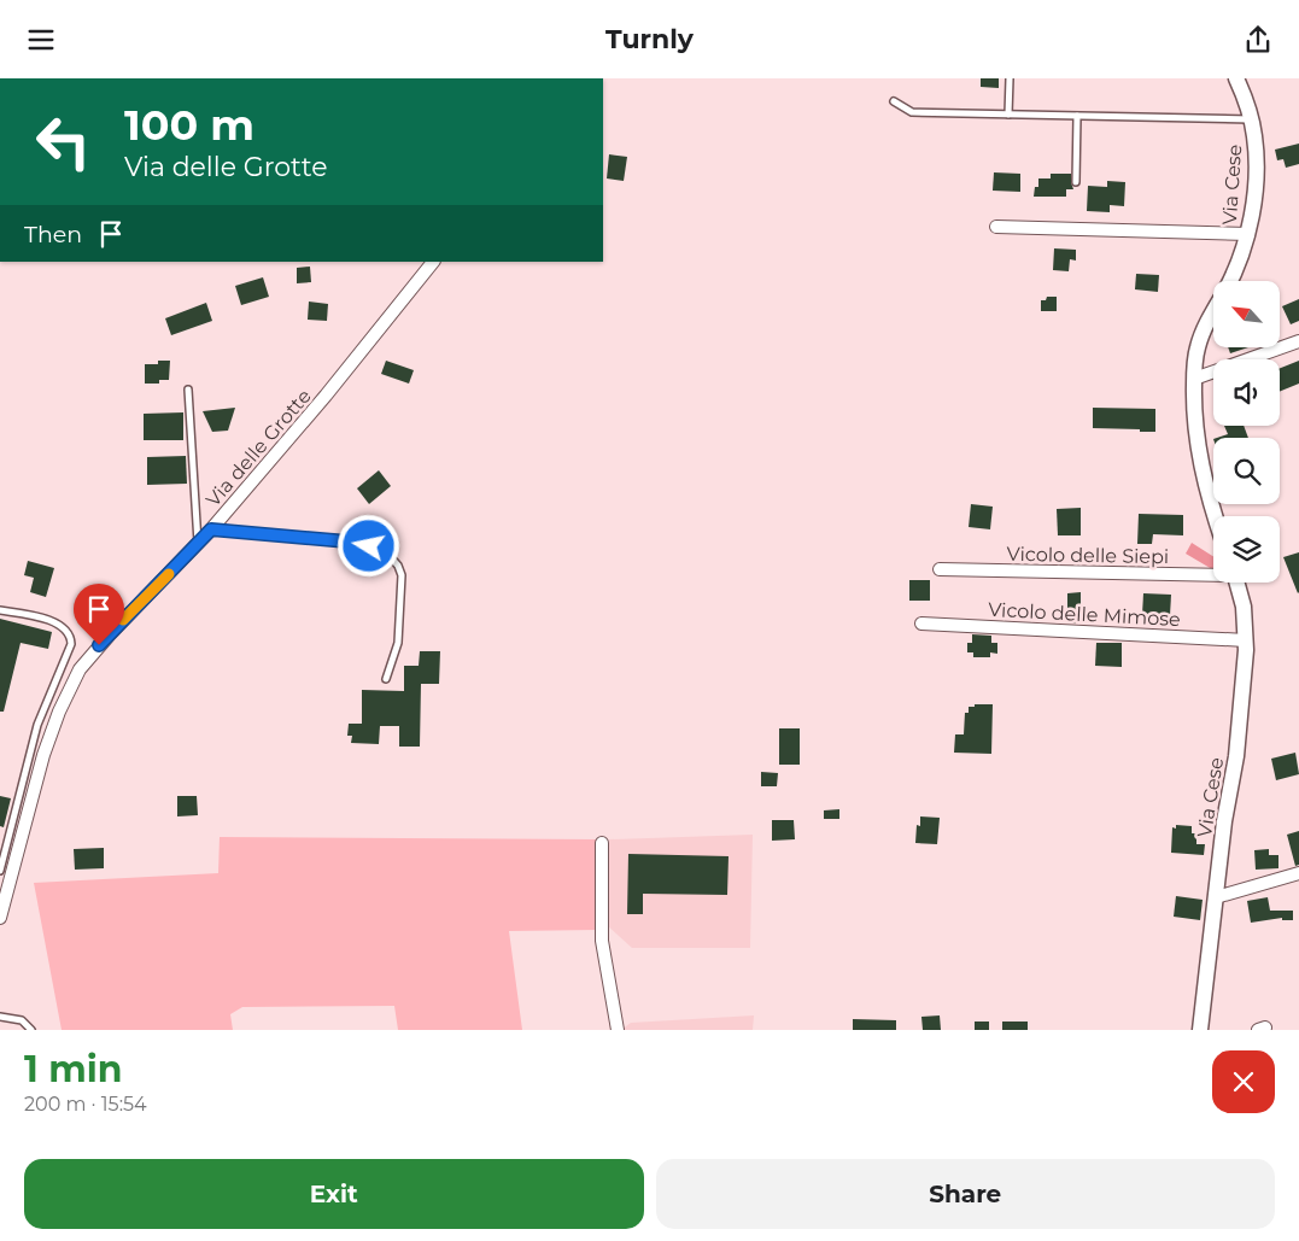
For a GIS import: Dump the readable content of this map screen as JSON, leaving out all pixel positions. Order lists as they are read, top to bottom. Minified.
{"streets":{"street":["Via Cese","Via delle Grotte","Vicolo delle Siepi","Vicolo delle Mimose"]},"crossings":[["Via Cese","Vicolo delle Mimose"]],"north":"top left","page":{"header":"Turnly","turn":["100 m","Via delle Grotte"],"then":"Then","heading":["1 min","200 m · 15:54"],"buttons":["Exit","Share"]}}
